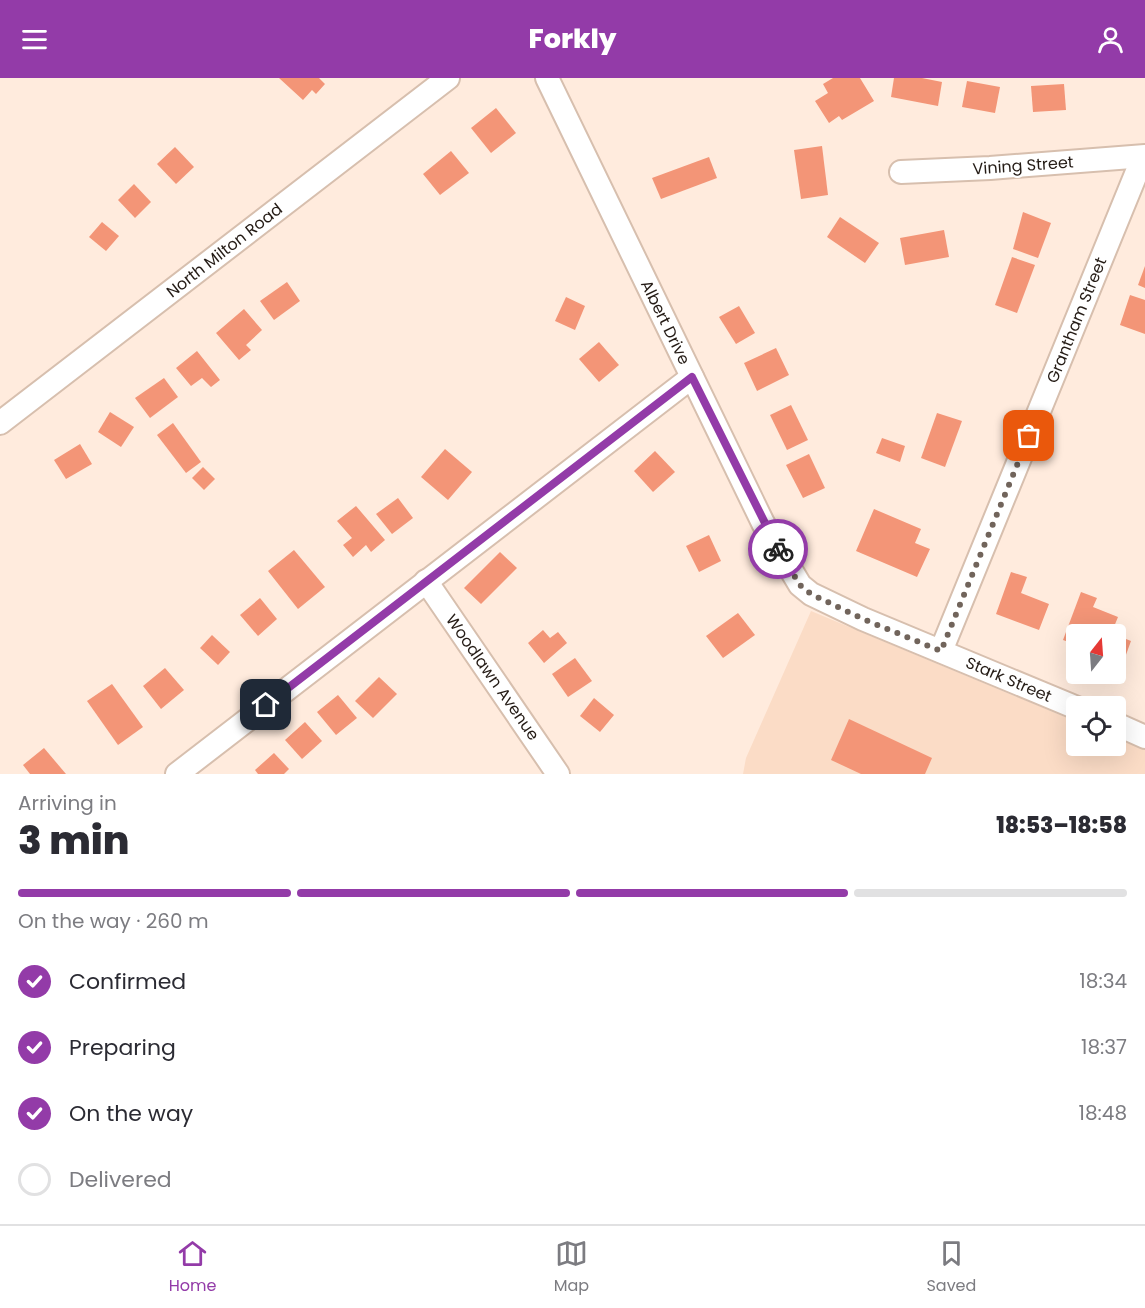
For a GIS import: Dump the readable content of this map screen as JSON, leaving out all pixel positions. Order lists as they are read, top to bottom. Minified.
{"streets":{"street":["Vining Street","North Milton Road","Grantham Street","Albert Drive","Woodlawn Avenue","Stark Street"]},"crossings":[["Vining Street","Grantham Street"],["Grantham Street","Albert Drive"],["Grantham Street","Stark Street"],["Albert Drive","Stark Street"]],"north":"top","page":{"header":"Forkly","heading":["3 min","Arriving in","18:53–18:58"],"bar":"On the way · 260 m","list":[["Confirmed","18:34"],["Preparing","18:37"],["On the way","18:48"],"Delivered"],"tabs":["Home","Map","Saved"]}}
